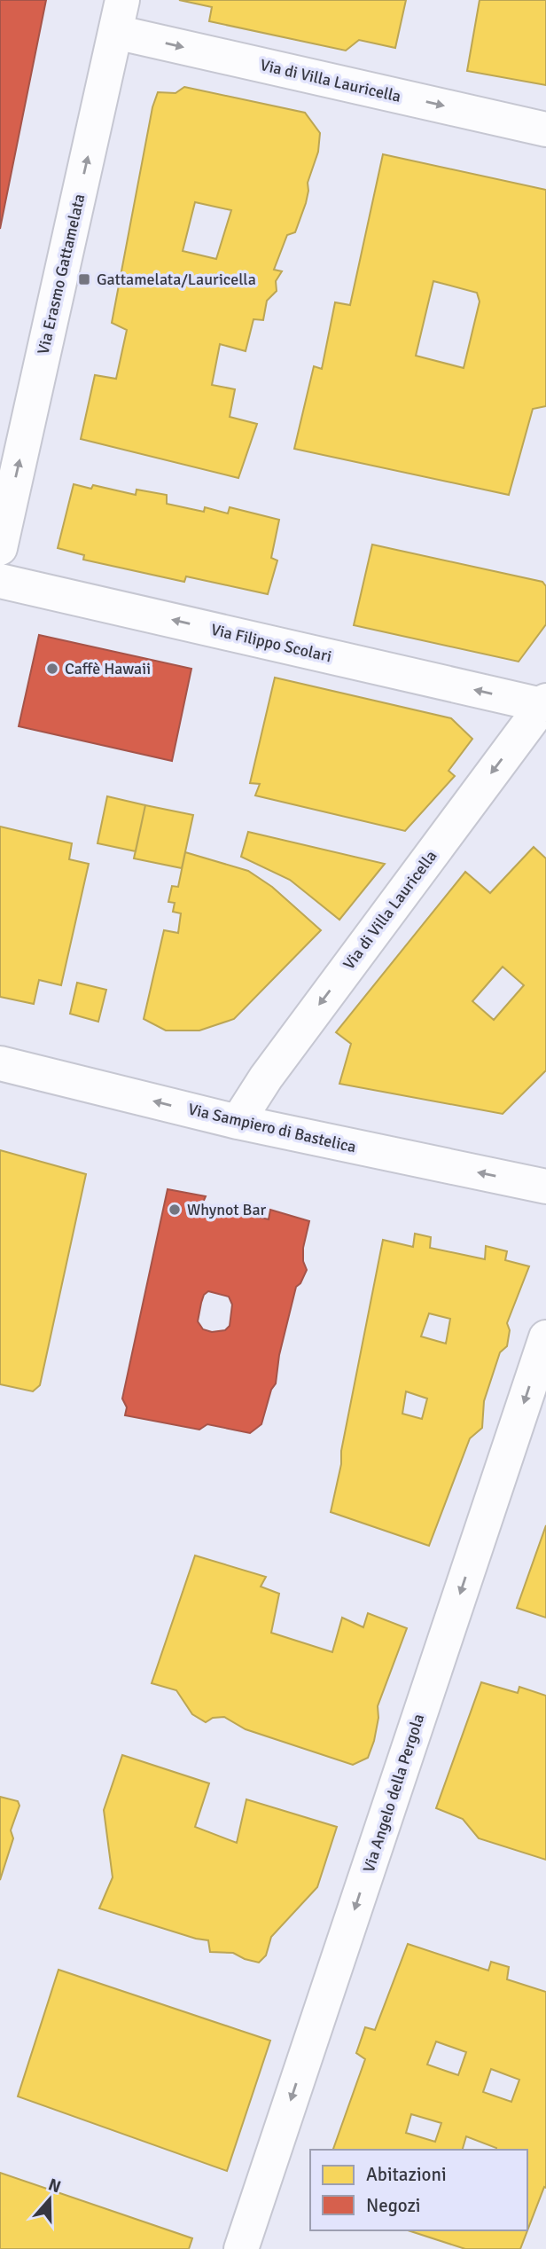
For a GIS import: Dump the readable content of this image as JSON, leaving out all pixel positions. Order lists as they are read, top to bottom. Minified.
{"streets":{"street":["Via di Villa Lauricella","Via Erasmo Gattamelata","Via Filippo Scolari","Via Sampiero di Bastelica","Via Angelo della Pergola"]},"crossings":[["Via di Villa Lauricella","Via Erasmo Gattamelata"],["Via di Villa Lauricella","Via Filippo Scolari"],["Via di Villa Lauricella","Via Sampiero di Bastelica"]],"one_way":["Via Erasmo Gattamelata","Via Filippo Scolari","Via Sampiero di Bastelica","Via Angelo della Pergola"],"places":{"transit":["Gattamelata/Lauricella"],"other":["Caffè Hawaii","Whynot Bar"]},"legend":["Abitazioni","Negozi"],"north":"top"}
